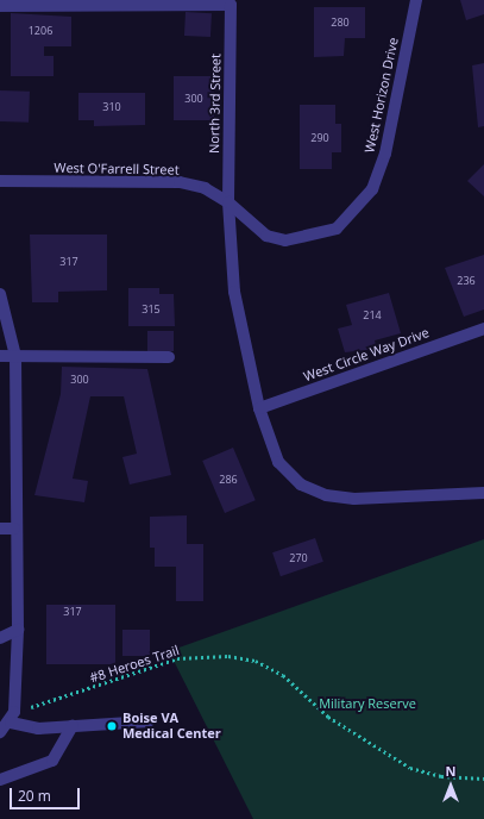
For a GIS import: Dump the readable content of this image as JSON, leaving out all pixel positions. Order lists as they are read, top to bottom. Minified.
{"streets":{"street":["West Horizon Drive","North 3rd Street","West O'Farrell Street","West Circle Way Drive"],"path":["#8 Heroes Trail"]},"crossings":[["West Horizon Drive","North 3rd Street"],["West Horizon Drive","West O'Farrell Street"],["North 3rd Street","West O'Farrell Street"]],"parks":["Military Reserve"],"places":["Boise VA Medical Center"],"house_numbers":["280","1206","300","310","290","317","236","315","214","300","286","270","317"],"scale_bar":"20 m","north":"top"}
